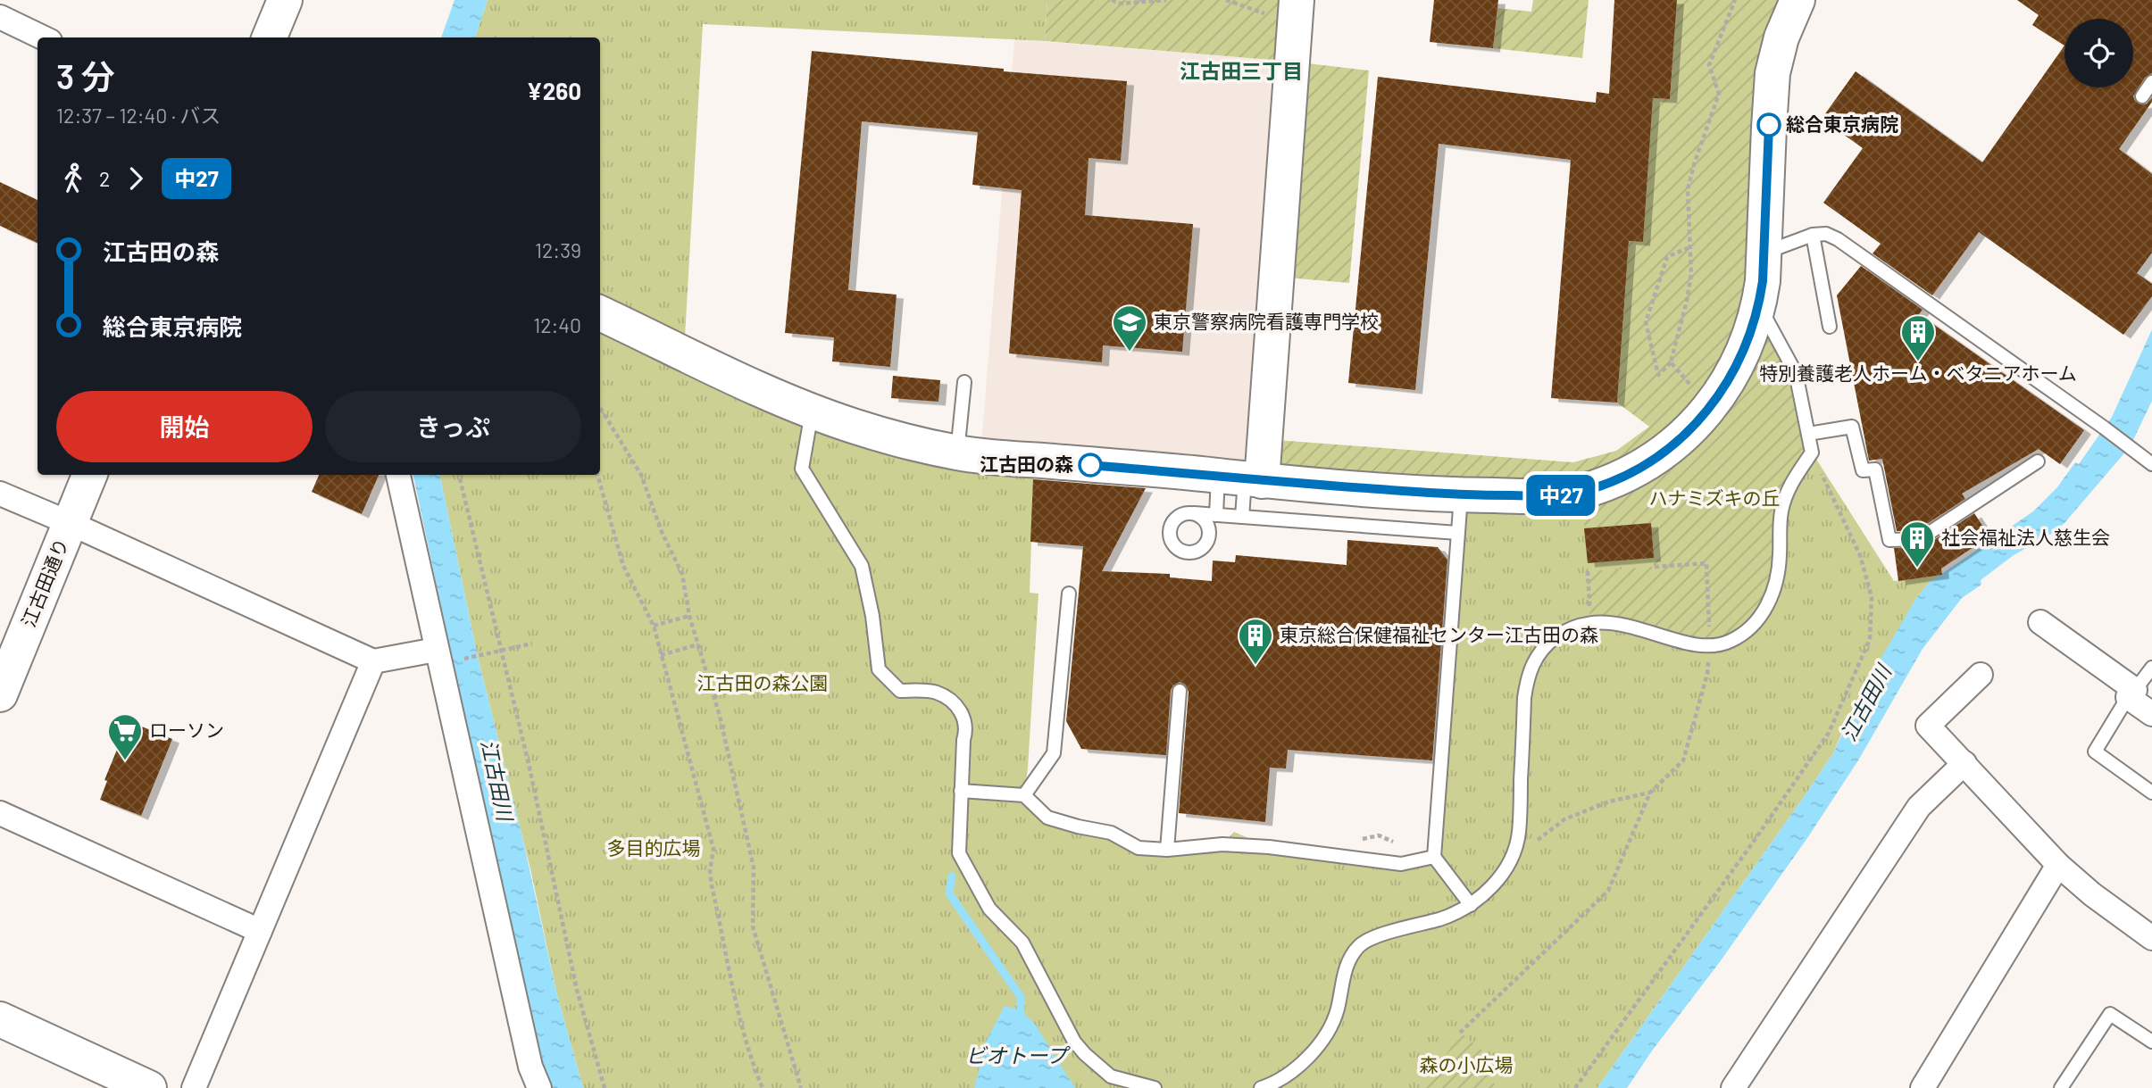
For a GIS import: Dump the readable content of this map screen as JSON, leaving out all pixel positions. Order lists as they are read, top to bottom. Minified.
{"streets":{"street":["江古田通り"]},"districts":["江古田三丁目"],"water":["江古田川","ビオトープ"],"parks":["ハナミズキの丘","江古田の森公園","多目的広場","森の小広場"],"places":{"other":["総合東京病院","江古田の森"],"school or university":["東京警察病院看護専門学校"],"building":["特別養護老人ホーム・ベタニアホーム","社会福祉法人慈生会","東京総合保健福祉センター江古田の森"],"supermarket":["ローソン"]},"lines":["bus line 中27"],"page":{"on_map":"中27","heading":["3 分","12:37 – 12:40 · バス","¥260"],"legs":["2","中27"],"list":[{"name":"江古田の森","value":"12:39"},{"name":"総合東京病院","value":"12:40"}],"buttons":["開始","きっぷ"]}}
